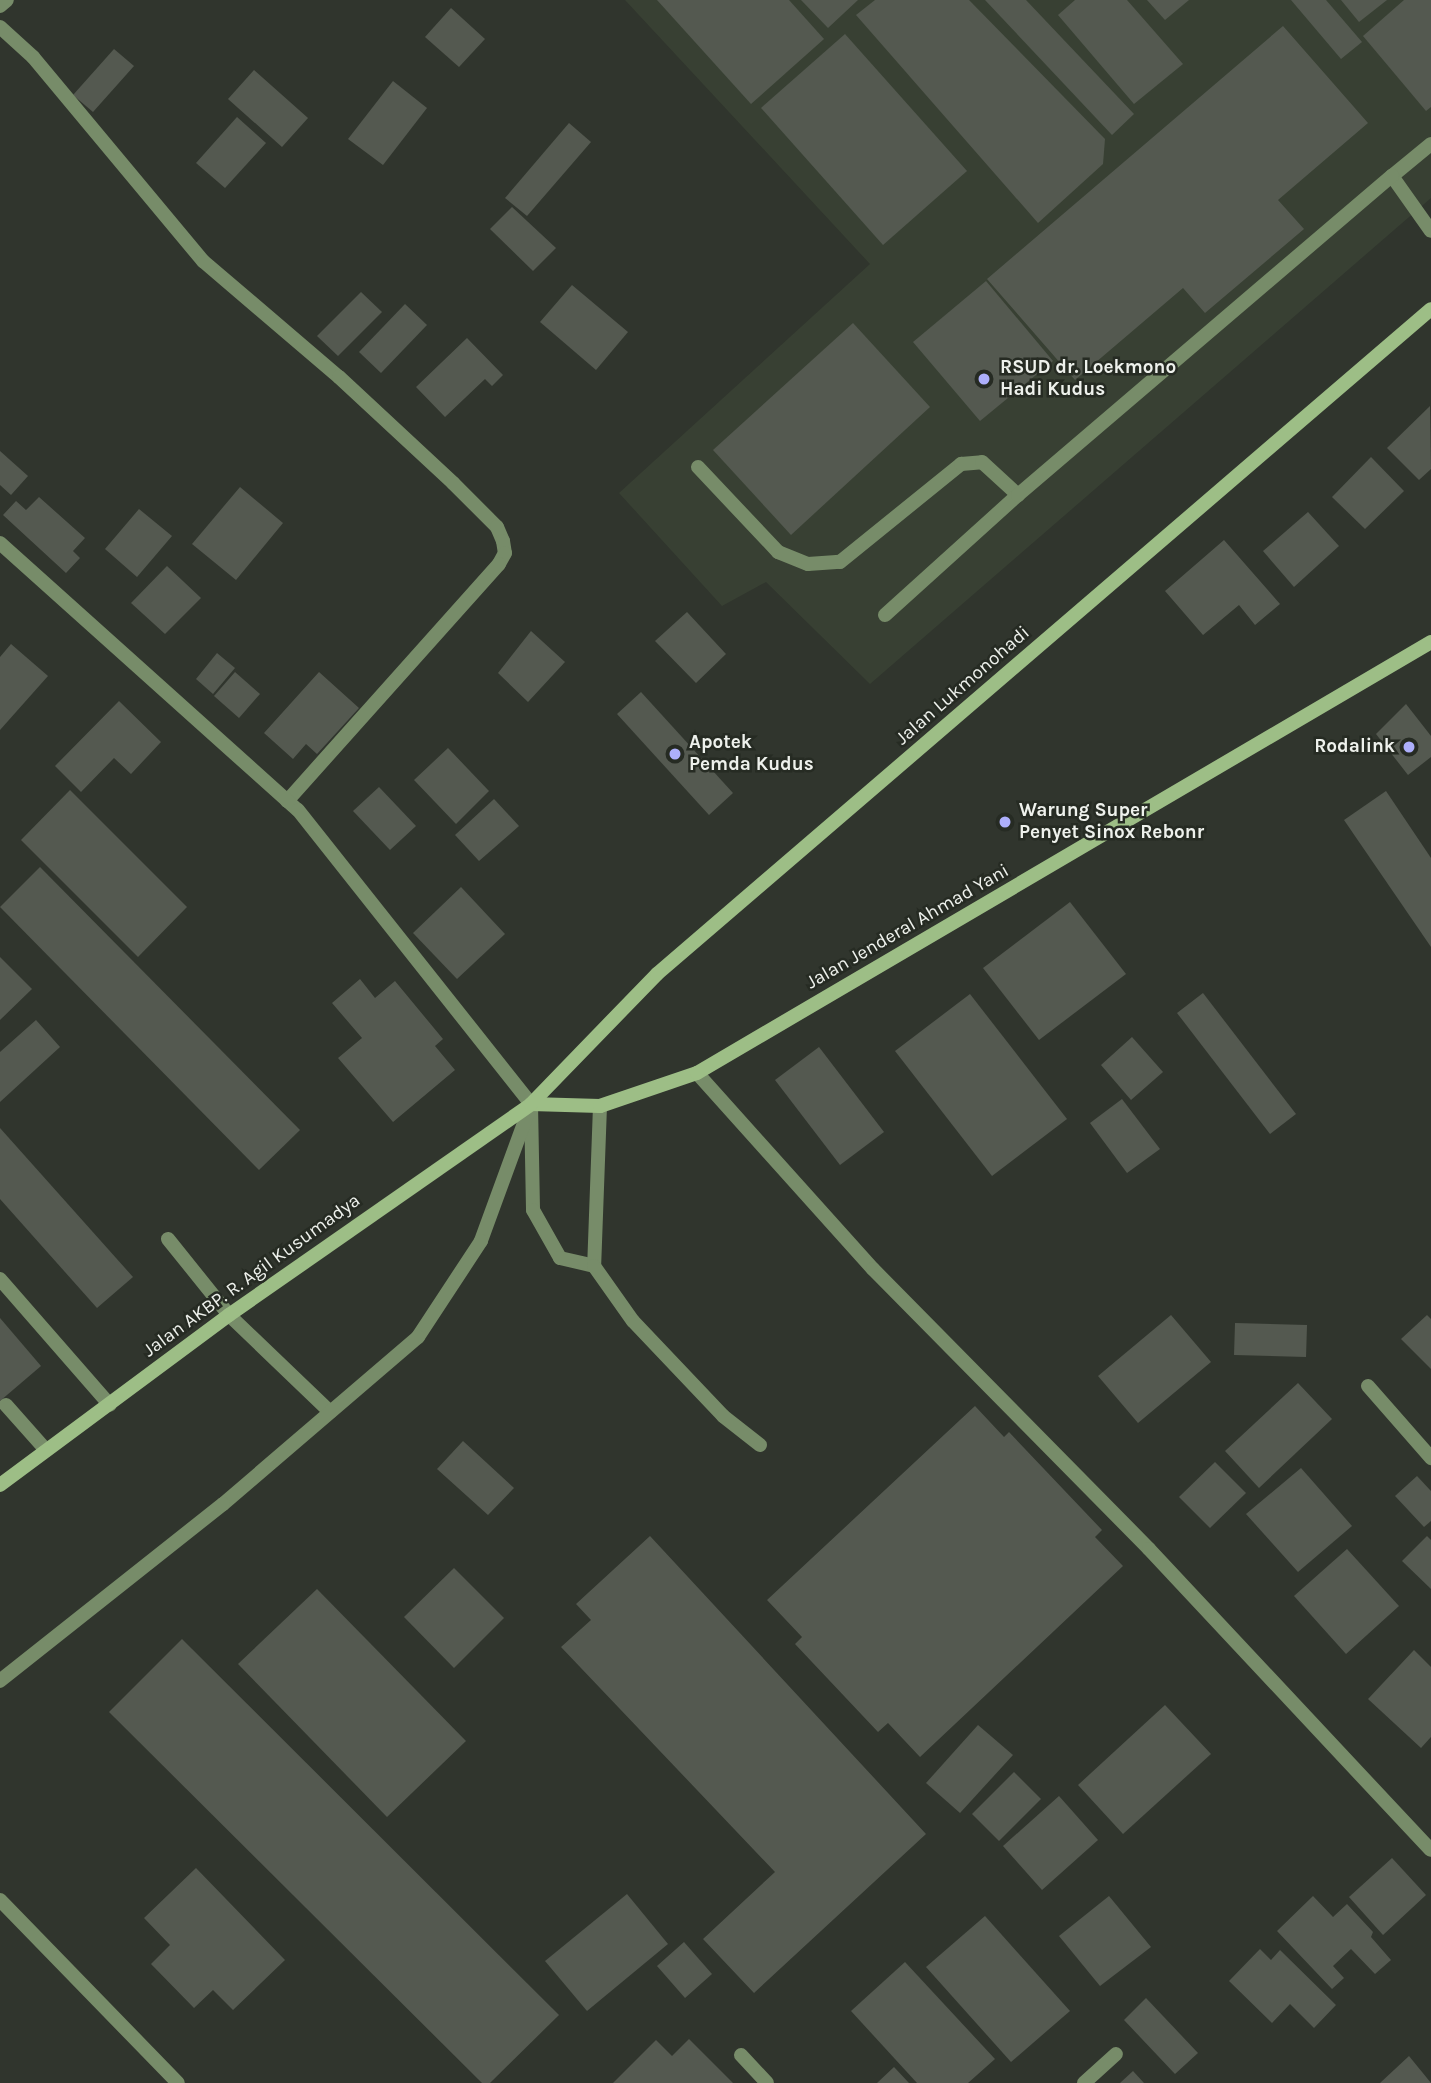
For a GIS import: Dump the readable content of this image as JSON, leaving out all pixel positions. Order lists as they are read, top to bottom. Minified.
{"streets":{"main road":["Jalan Lukmonohadi","Jalan Jenderal Ahmad Yani","Jalan AKBP. R. Agil Kusumadya"]},"crossings":[["Jalan Lukmonohadi","Jalan Jenderal Ahmad Yani"],["Jalan Lukmonohadi","Jalan AKBP. R. Agil Kusumadya"],["Jalan Jenderal Ahmad Yani","Jalan AKBP. R. Agil Kusumadya"]],"places":["RSUD dr. Loekmono Hadi Kudus","Rodalink","Apotek Pemda Kudus","Warung Super Penyet Sinox Rebonr"]}
